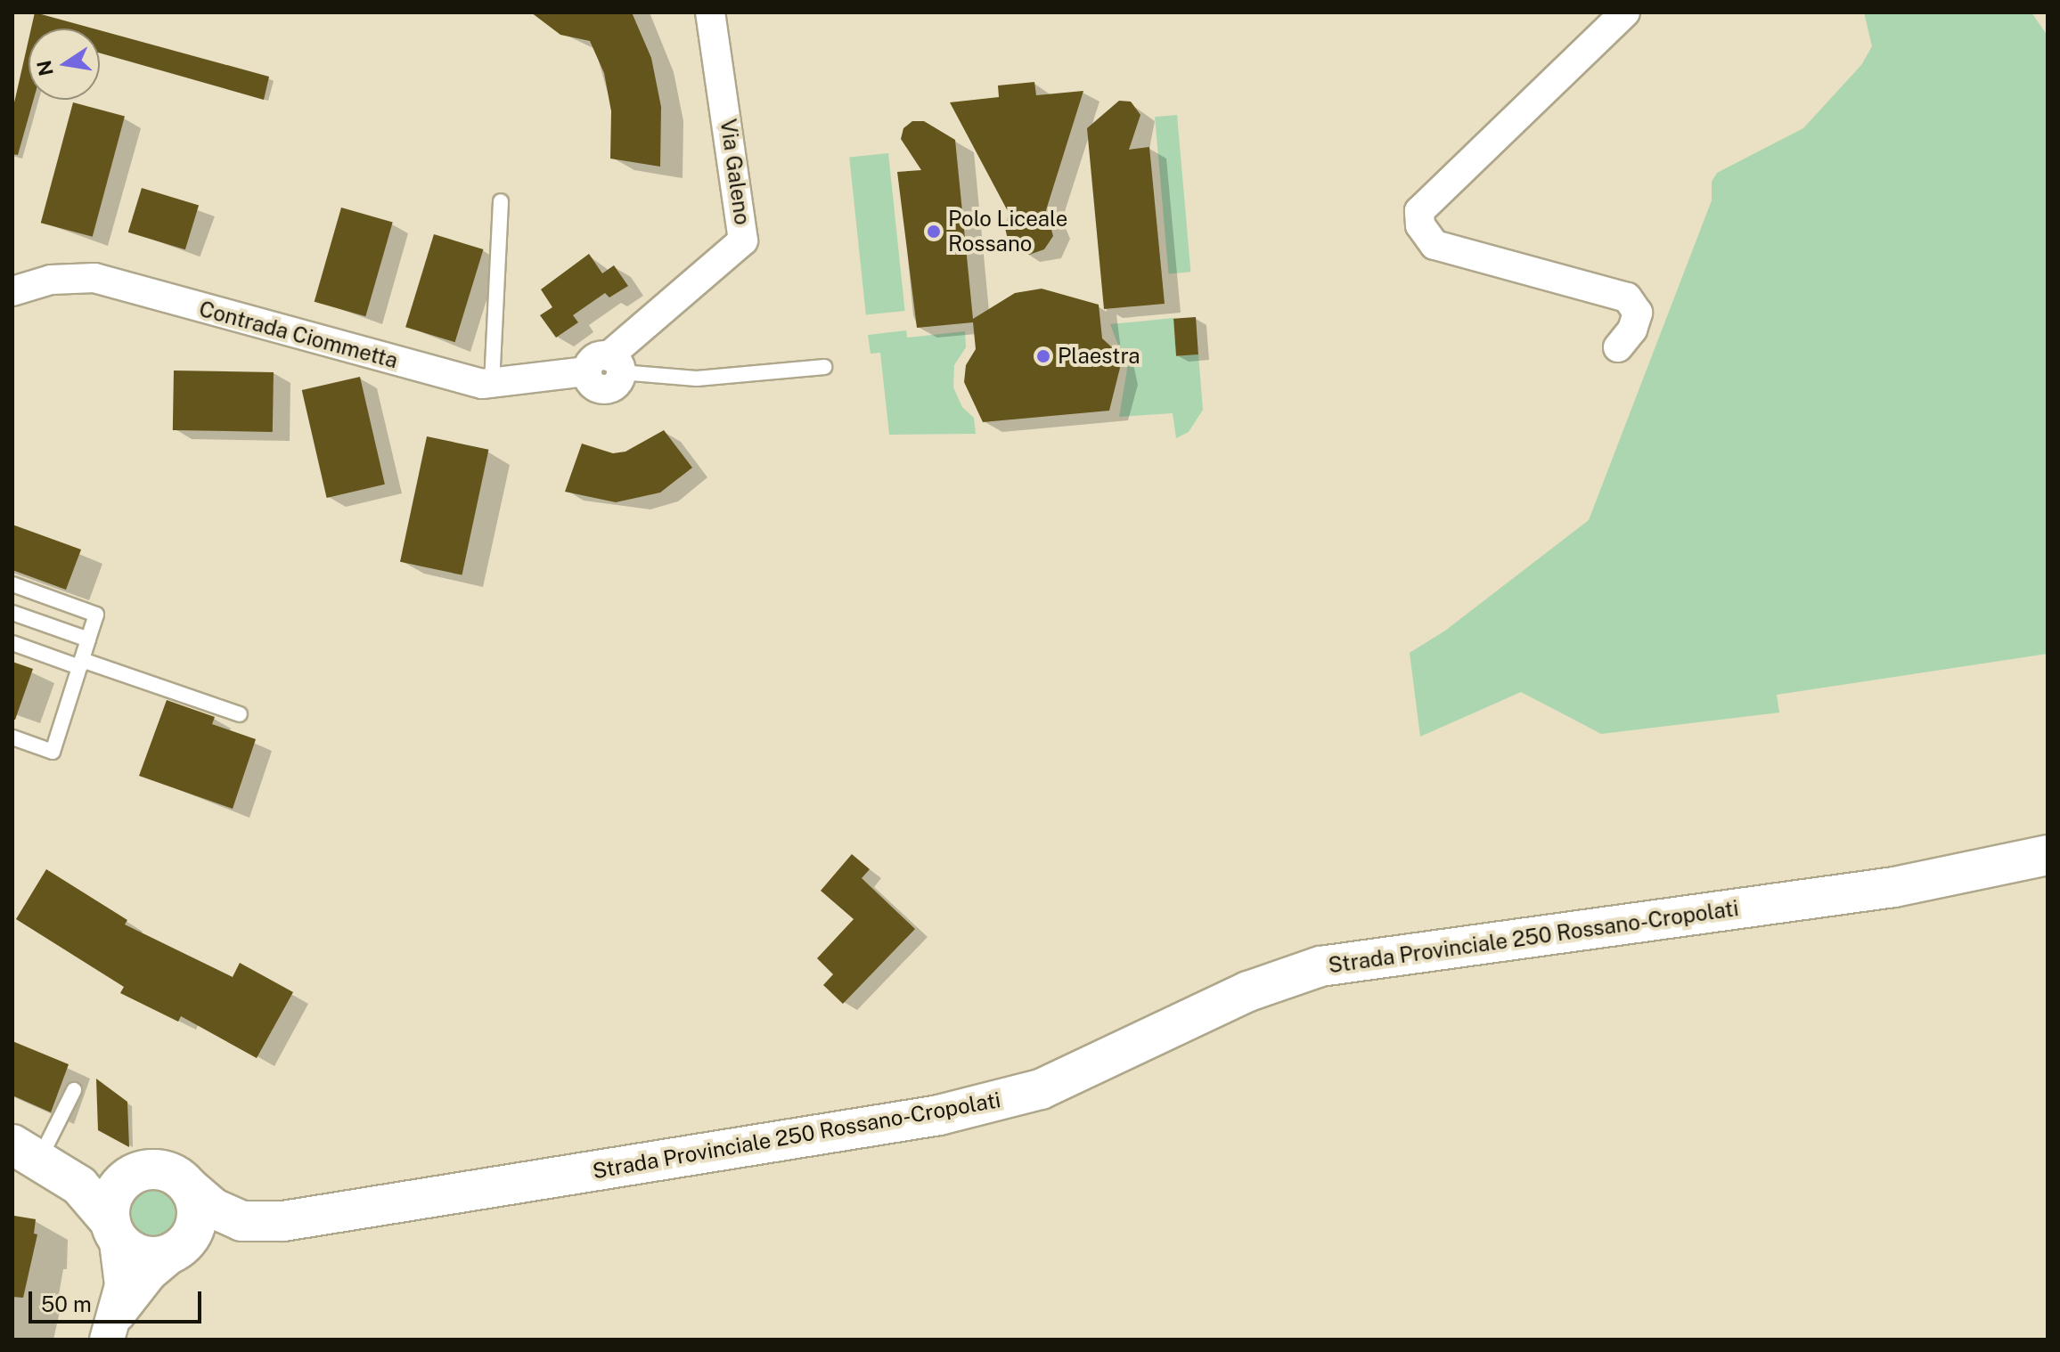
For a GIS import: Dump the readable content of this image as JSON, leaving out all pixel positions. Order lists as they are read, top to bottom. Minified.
{"streets":{"main road":["Strada Provinciale 250 Rossano-Cropolati"],"street":["Via Galeno","Contrada Ciommetta"]},"crossings":[["Via Galeno","Contrada Ciommetta"]],"places":["Polo Liceale Rossano","Plaestra"],"scale_bar":"50 m","north":"left"}
